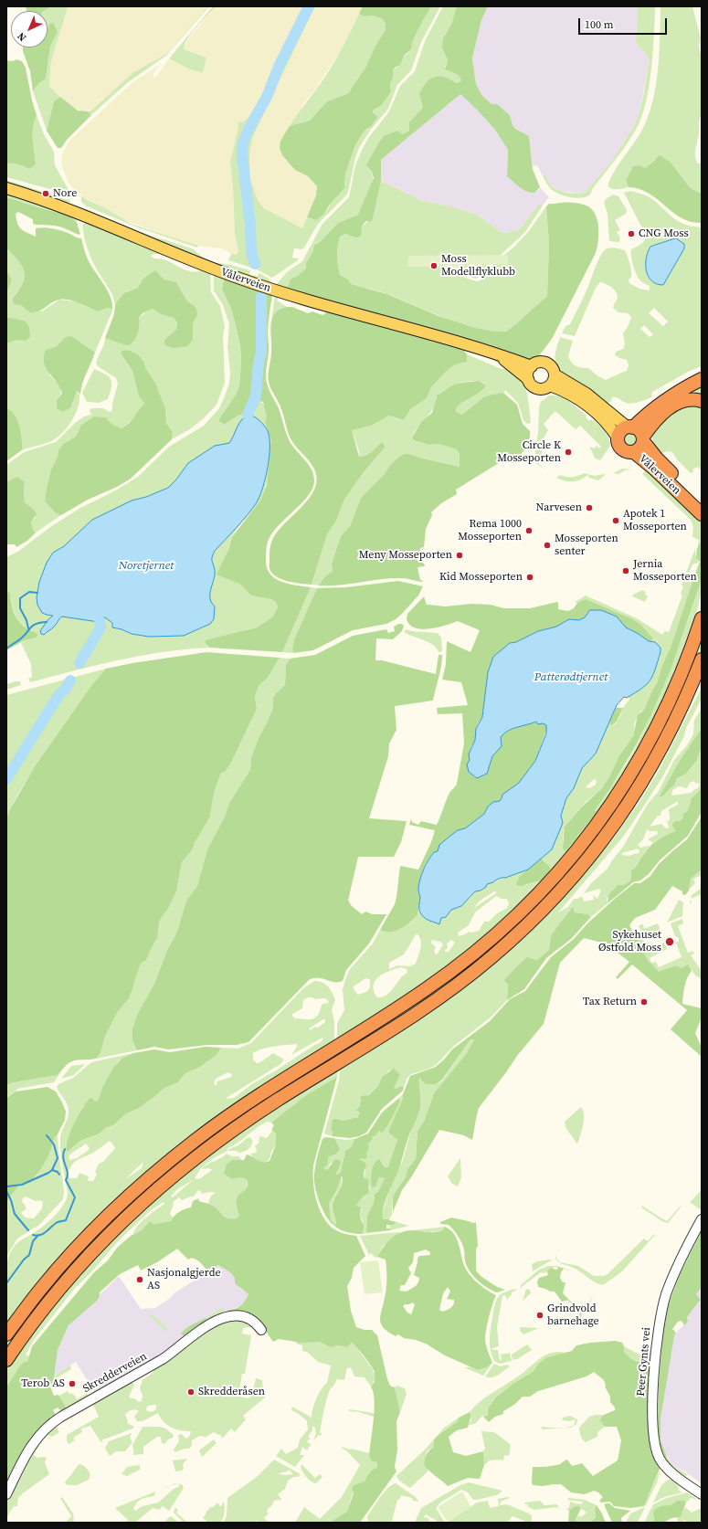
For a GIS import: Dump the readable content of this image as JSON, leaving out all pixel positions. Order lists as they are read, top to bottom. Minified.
{"streets":{"highway":["Vålerveien"],"street":["Peer Gynts vei","Skredderveien"]},"water":["Noretjernet","Patterødtjernet"],"places":["Nore","CNG Moss","Moss Modellflyklubb","Circle K Mosseporten","Narvesen","Apotek 1 Mosseporten","Rema 1000 Mosseporten","Mosseporten senter","Meny Mosseporten","Jernia Mosseporten","Kid Mosseporten","Sykehuset Østfold Moss","Tax Return","Nasjonalgjerde AS","Grindvold barnehage","Terob AS","Skredderåsen"],"scale_bar":"100 m","north":"bottom left"}
